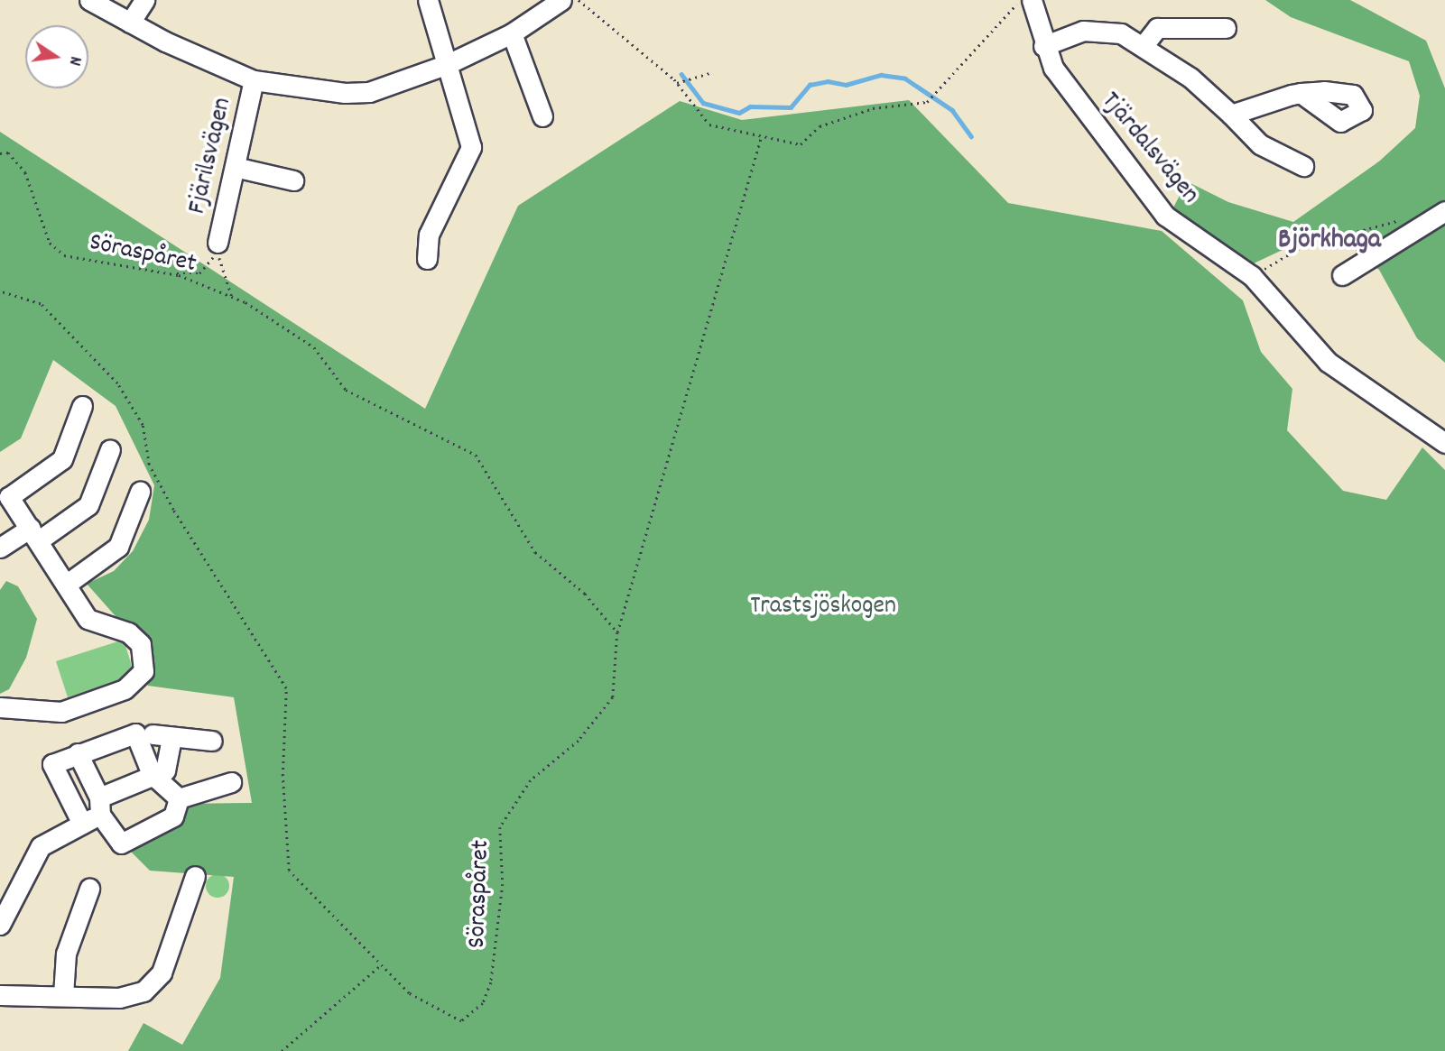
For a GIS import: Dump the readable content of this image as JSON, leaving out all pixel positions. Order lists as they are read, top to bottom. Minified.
{"streets":{"street":["Tjärdalsvägen","Fjärilsvägen"],"path":["Söraspåret"]},"districts":["Björkhaga"],"parks":["Trastsjöskogen"],"north":"right"}
